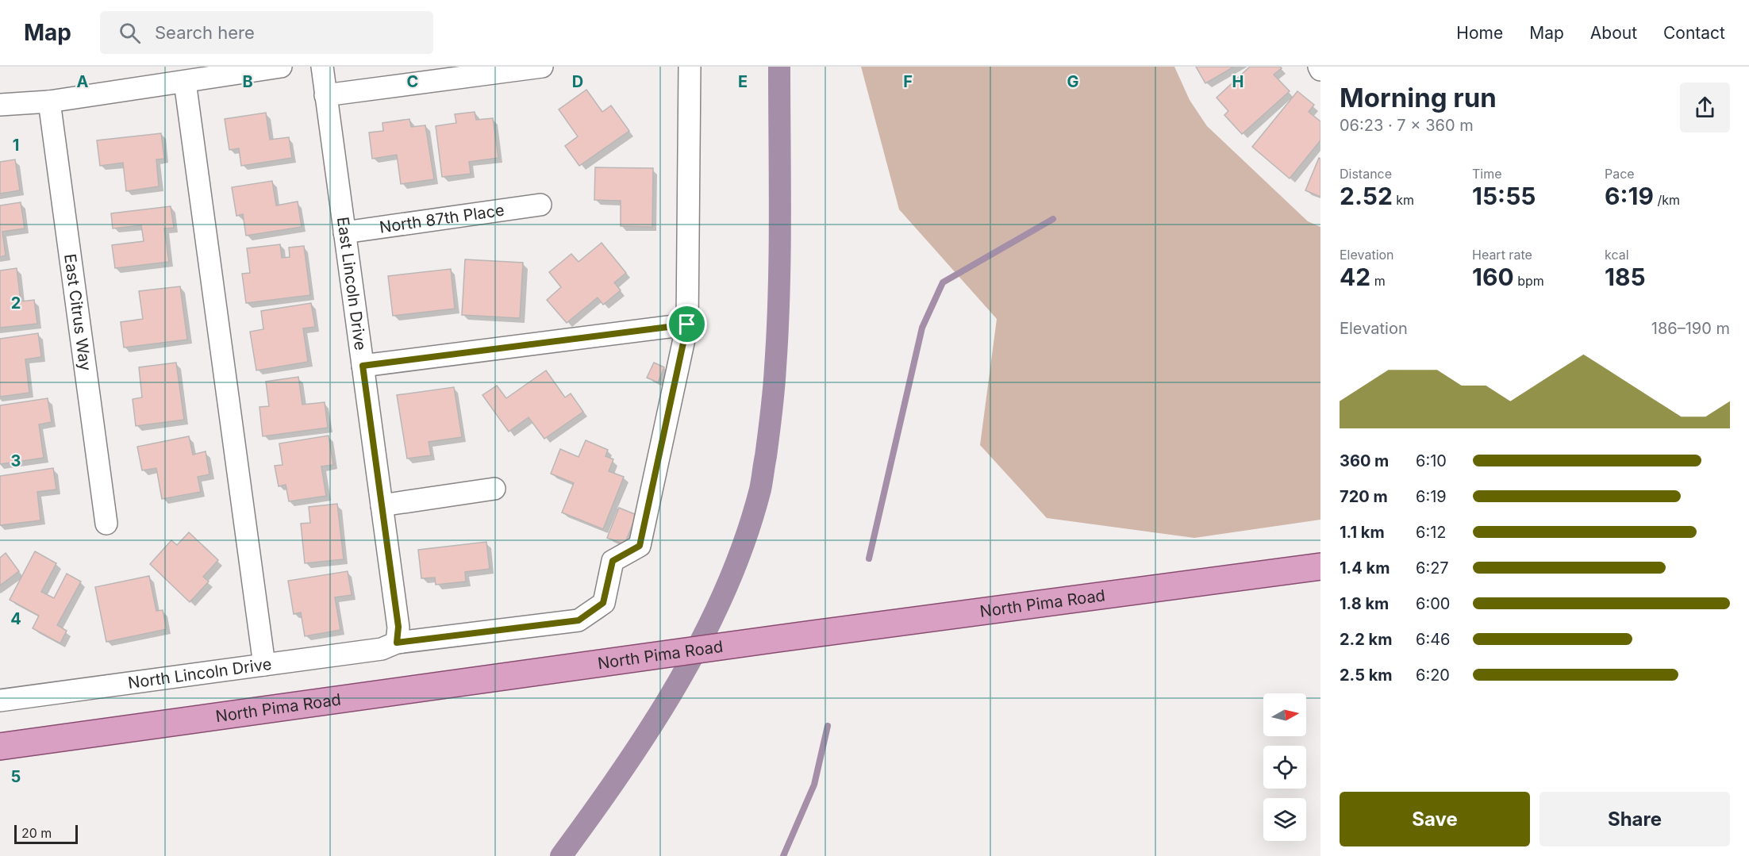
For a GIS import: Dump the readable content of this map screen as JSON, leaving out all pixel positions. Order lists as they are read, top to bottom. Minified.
{"streets":{"main road":["North Pima Road"],"street":["North 87th Place","East Lincoln Drive","East Citrus Way","North Lincoln Drive"]},"crossings":[["North 87th Place","East Lincoln Drive"],["East Lincoln Drive","North Lincoln Drive"]],"scale_bar":"20 m","north":"right","page":{"header":"Map","search":"Search here","nav":["Home","Map","About","Contact"],"heading":["Morning run","06:23 · 7 × 360 m"],"stats":[["Distance","2.52 km"],["Time","15:55"],["Pace","6:19 /km"],["Elevation","42 m"],["Heart rate","160 bpm"],["kcal","185"]],"chart":["Elevation","186–190 m"],"list":[{"name":"360 m","note":"6:10"},{"name":"720 m","note":"6:19"},{"name":"1.1 km","note":"6:12"},{"name":"1.4 km","note":"6:27"},{"name":"1.8 km","note":"6:00"},{"name":"2.2 km","note":"6:46"},{"name":"2.5 km","note":"6:20"}],"buttons":["Save","Share"],"scale":"20 m"},"grid":{"columns":["A","B","C","D","E","F","G","H"],"rows":["1","2","3","4","5"]}}
